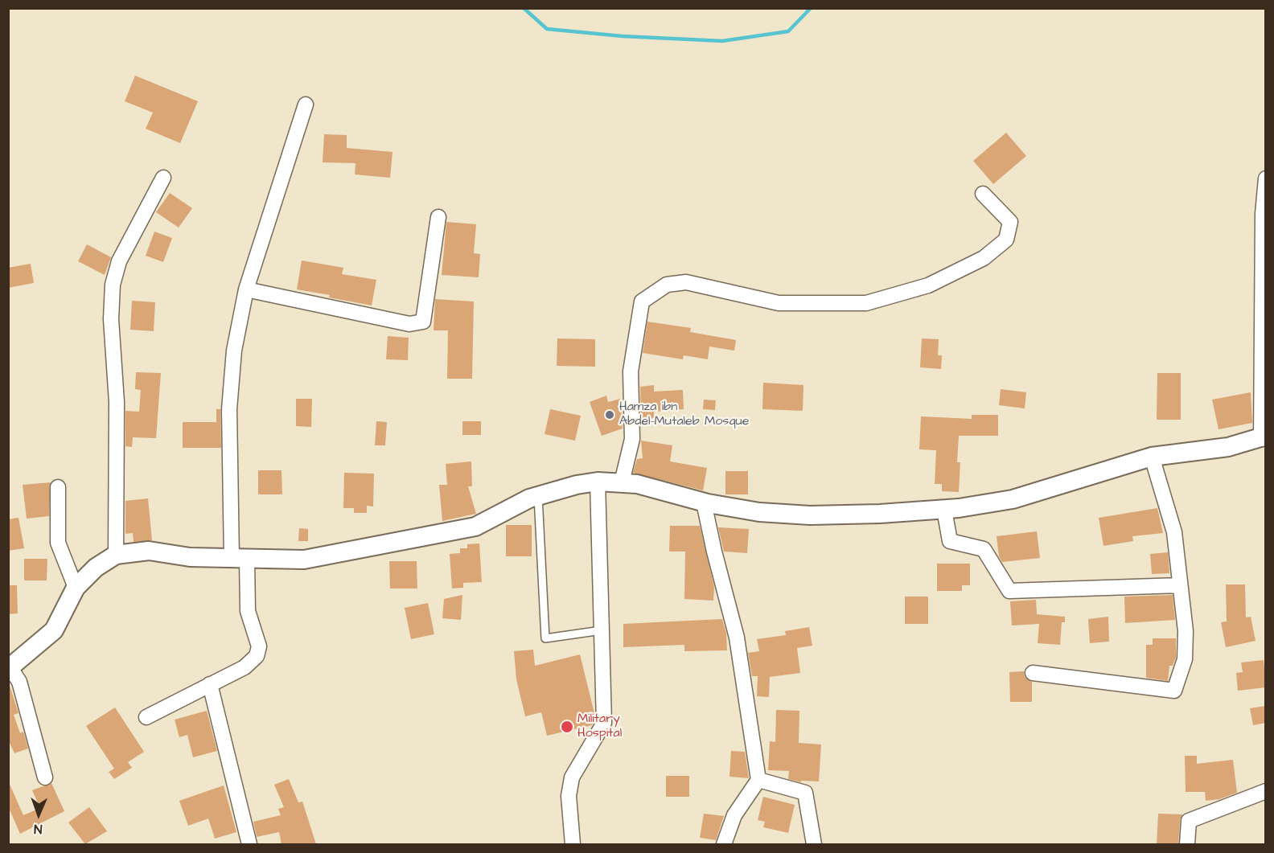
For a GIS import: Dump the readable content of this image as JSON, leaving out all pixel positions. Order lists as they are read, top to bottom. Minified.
{"places":["Hamza ibn Abdel-Mutaleb Mosque","Military Hospital"],"north":"bottom"}
